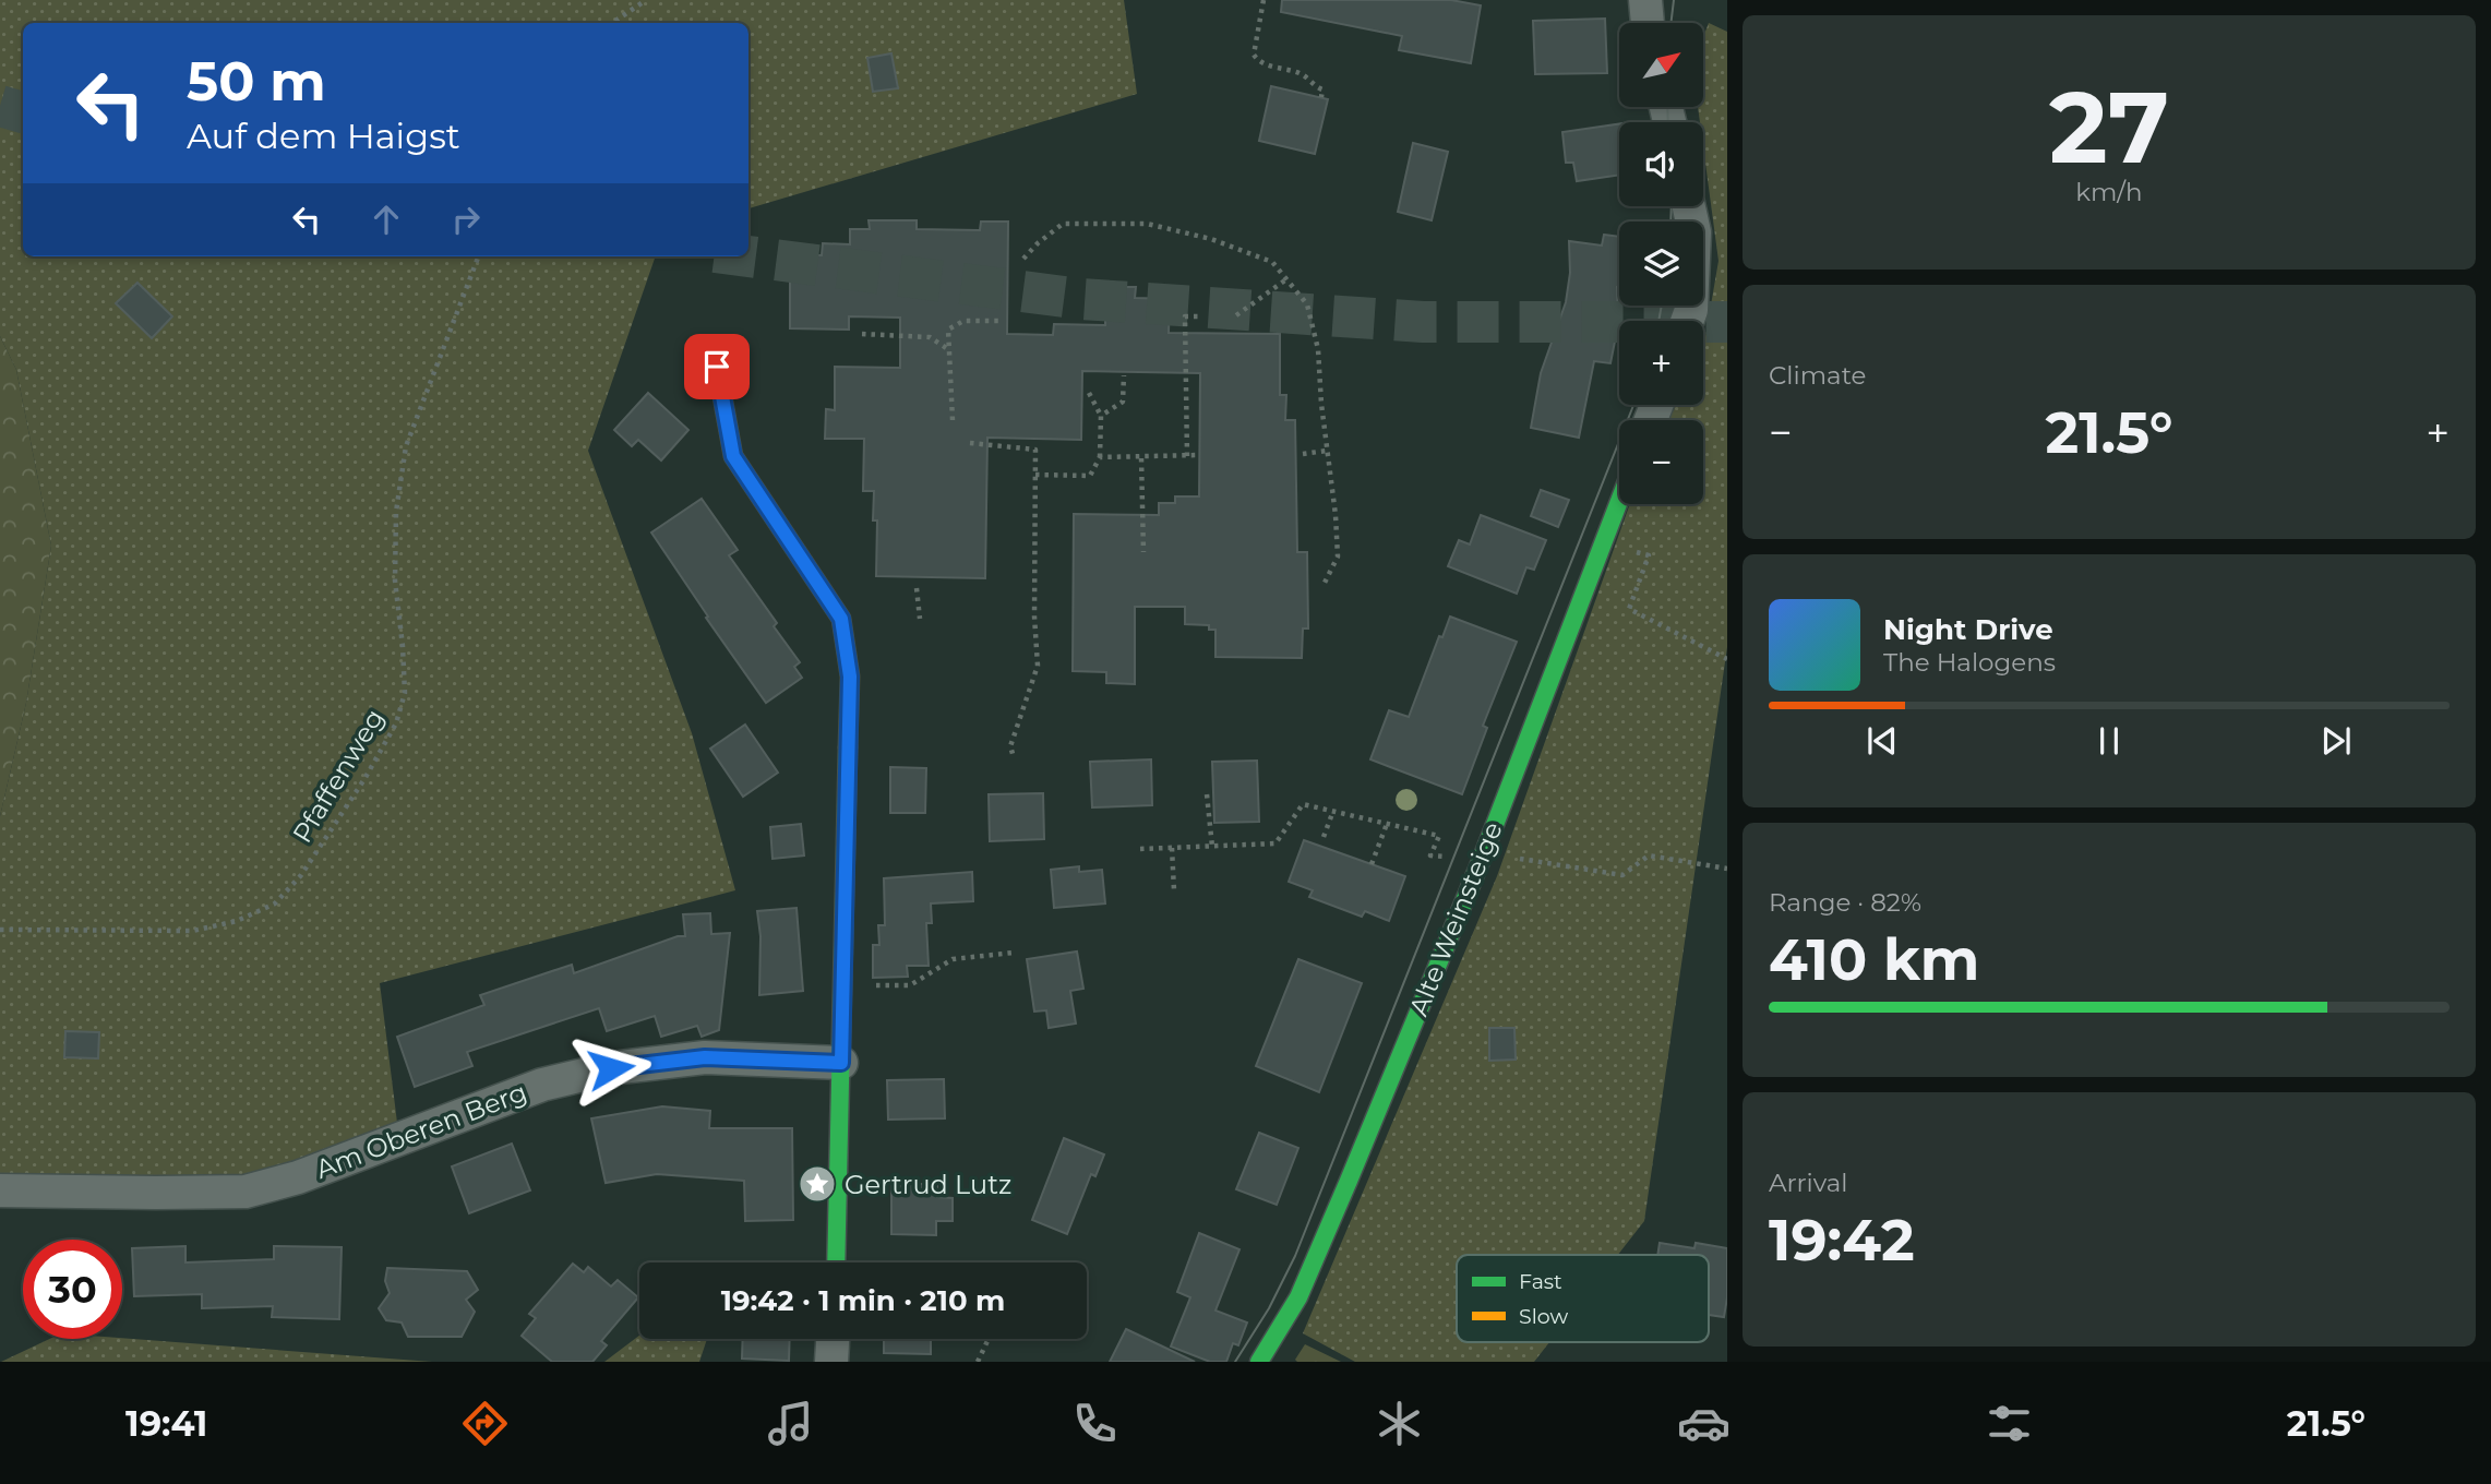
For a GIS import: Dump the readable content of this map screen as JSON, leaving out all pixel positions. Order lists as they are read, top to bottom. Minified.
{"streets":{"street":["Alte Weinsteige","Am Oberen Berg"],"path":["Pfaffenweg"]},"places":{"place":["Gertrud Lutz"]},"legend":["Fast","Slow"],"north":"top right","page":{"tile":[["27","km/h"],"Climate",["Range · 82%","410 km"],["Arrival","19:42"]],"map_buttons":["+","−"],"turn":["50 m","Auf dem Haigst"],"heat":["−","21.5°","+"],"song":["Night Drive","The Halogens"],"limit":"30","trip":"19:42 · 1 min · 210 m","tabs":["19:41","21.5°"]}}
